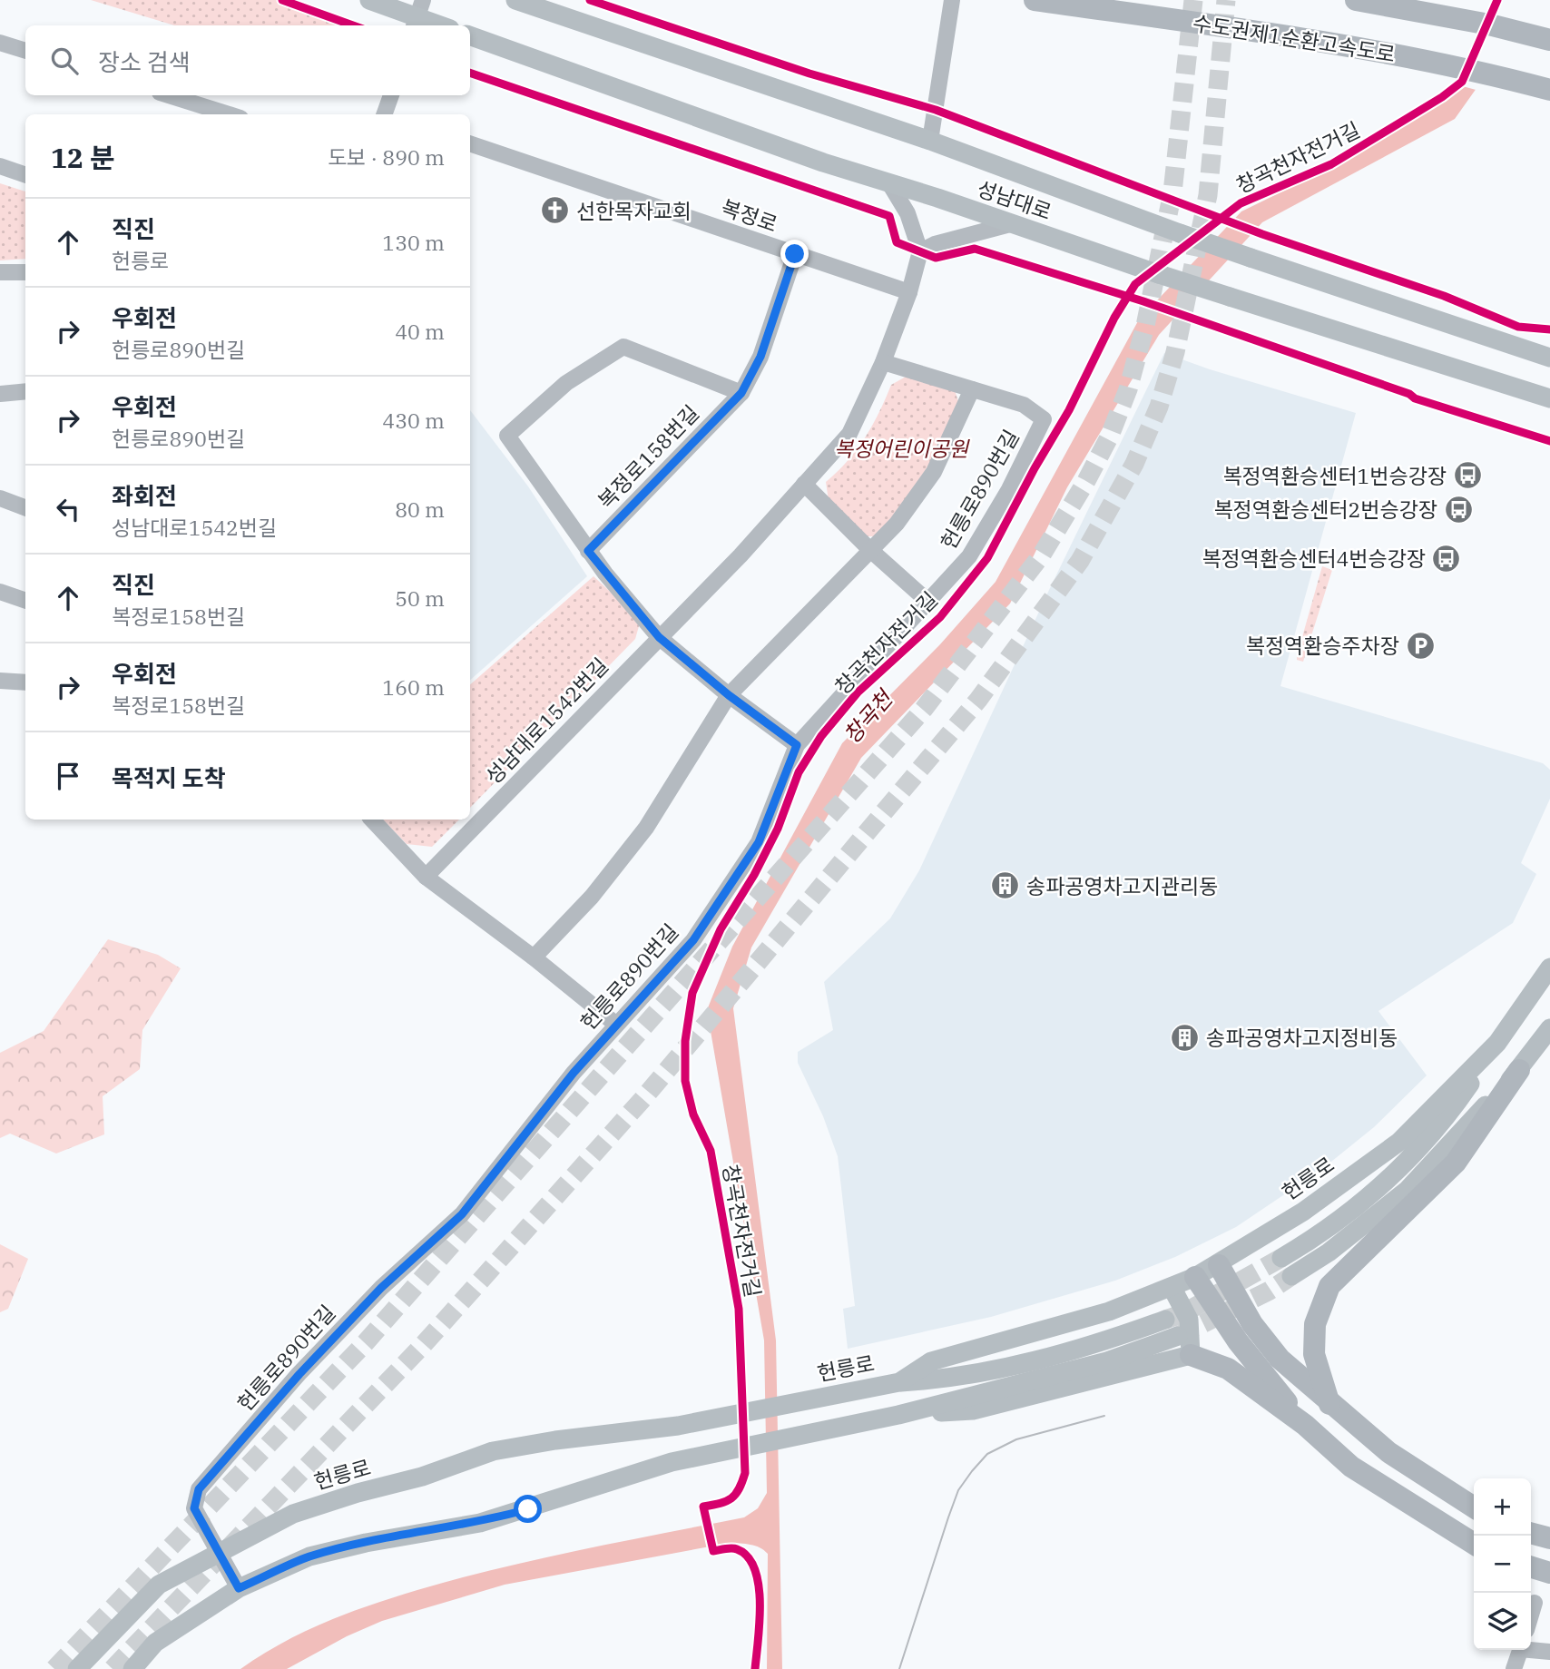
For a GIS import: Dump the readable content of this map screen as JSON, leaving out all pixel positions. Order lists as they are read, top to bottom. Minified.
{"streets":{"highway":["수도권제1순환고속도로"],"main road":["성남대로","헌릉로"],"street":["복정로","복정로158번길","헌릉로890번길","성남대로1542번길"],"cycle path":["창곡천자전거길"]},"crossings":[["복정로","복정로158번길"],["복정로","성남대로1542번길"],["복정로158번길","성남대로1542번길"],["헌릉로890번길","성남대로1542번길"],["헌릉로890번길","헌릉로"]],"water":["창곡천"],"parks":["복정어린이공원"],"places":{"church":["선한목자교회"],"bus stop":["복정역환승센터1번승강장","복정역환승센터2번승강장","복정역환승센터4번승강장"],"parking":["복정역환승주차장"],"building":["송파공영차고지관리동","송파공영차고지정비동"]},"page":{"search":"장소 검색","heading":["12 분","도보 · 890 m"],"list":[["직진","헌릉로","130 m"],["우회전","헌릉로890번길","40 m"],["우회전","헌릉로890번길","430 m"],["좌회전","성남대로1542번길","80 m"],["직진","복정로158번길","50 m"],["우회전","복정로158번길","160 m"],"목적지 도착"],"map_buttons":["+","−"]}}
